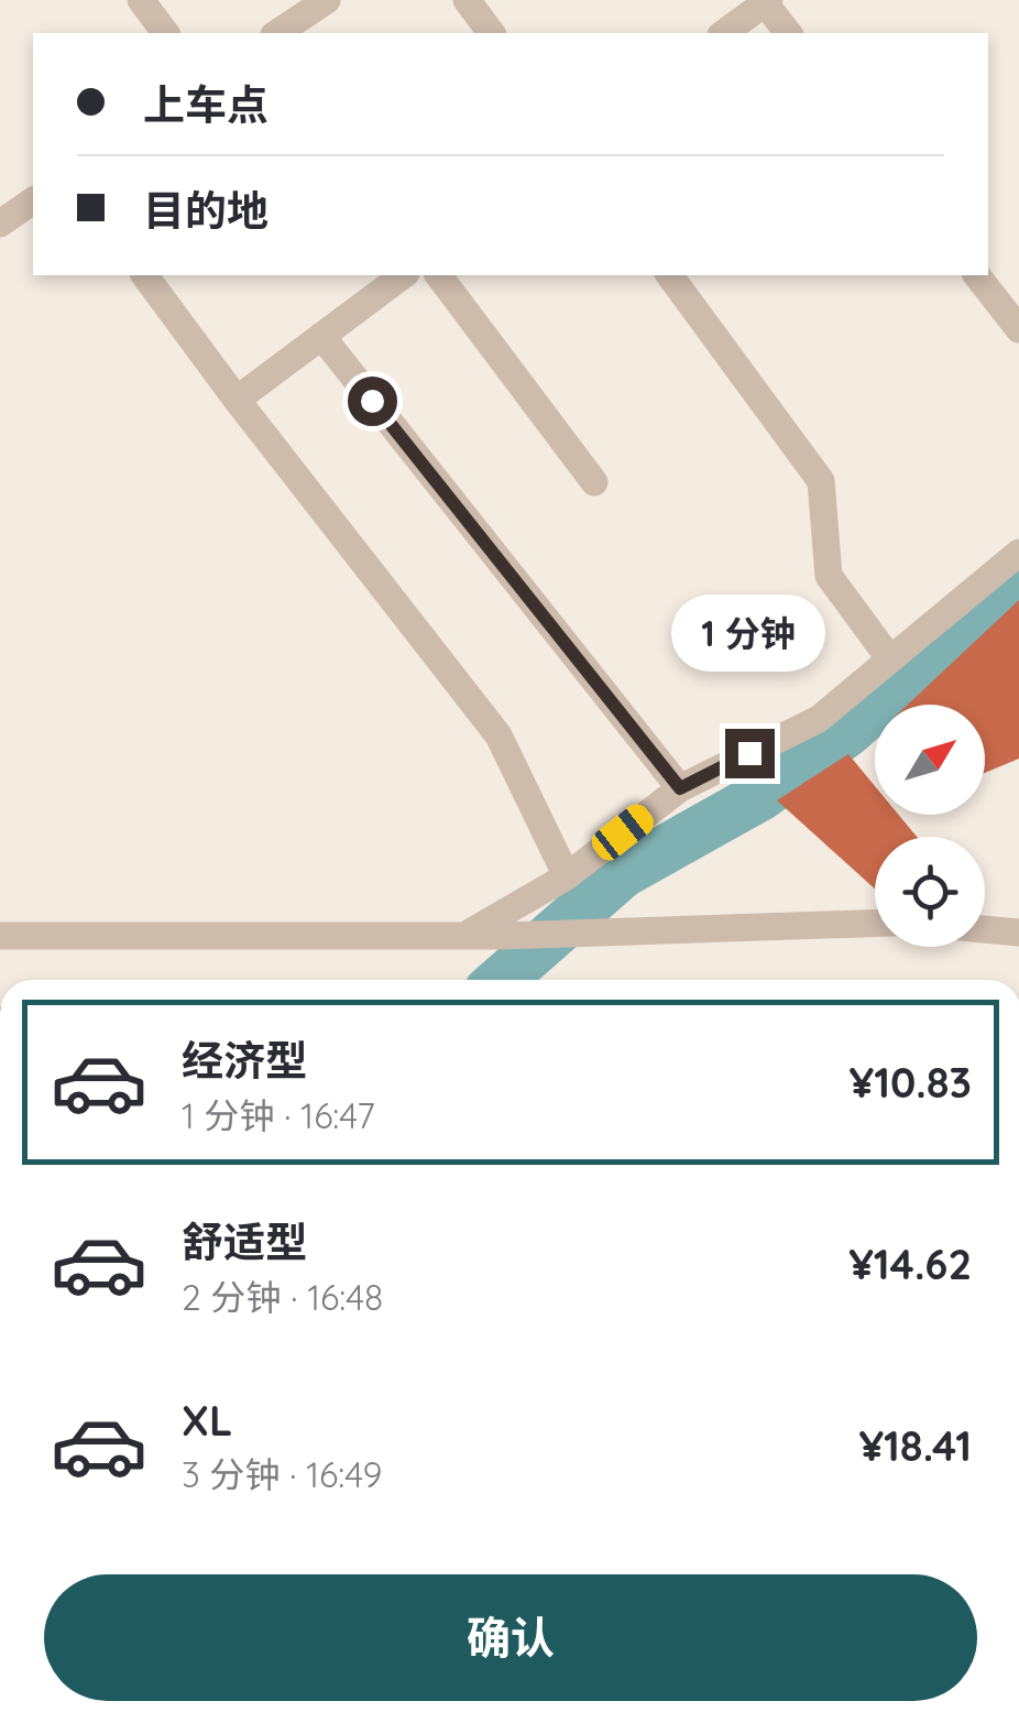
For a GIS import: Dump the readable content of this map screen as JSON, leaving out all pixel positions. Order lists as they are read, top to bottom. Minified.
{"north":"top right","page":{"banner":["上车点","目的地"],"bubble":"1 分钟","list":[{"name":"经济型","note":"1 分钟 · 16:47","value":"¥10.83"},{"name":"舒适型","note":"2 分钟 · 16:48","value":"¥14.62"},{"name":"XL","note":"3 分钟 · 16:49","value":"¥18.41"}],"buttons":"确认"}}
